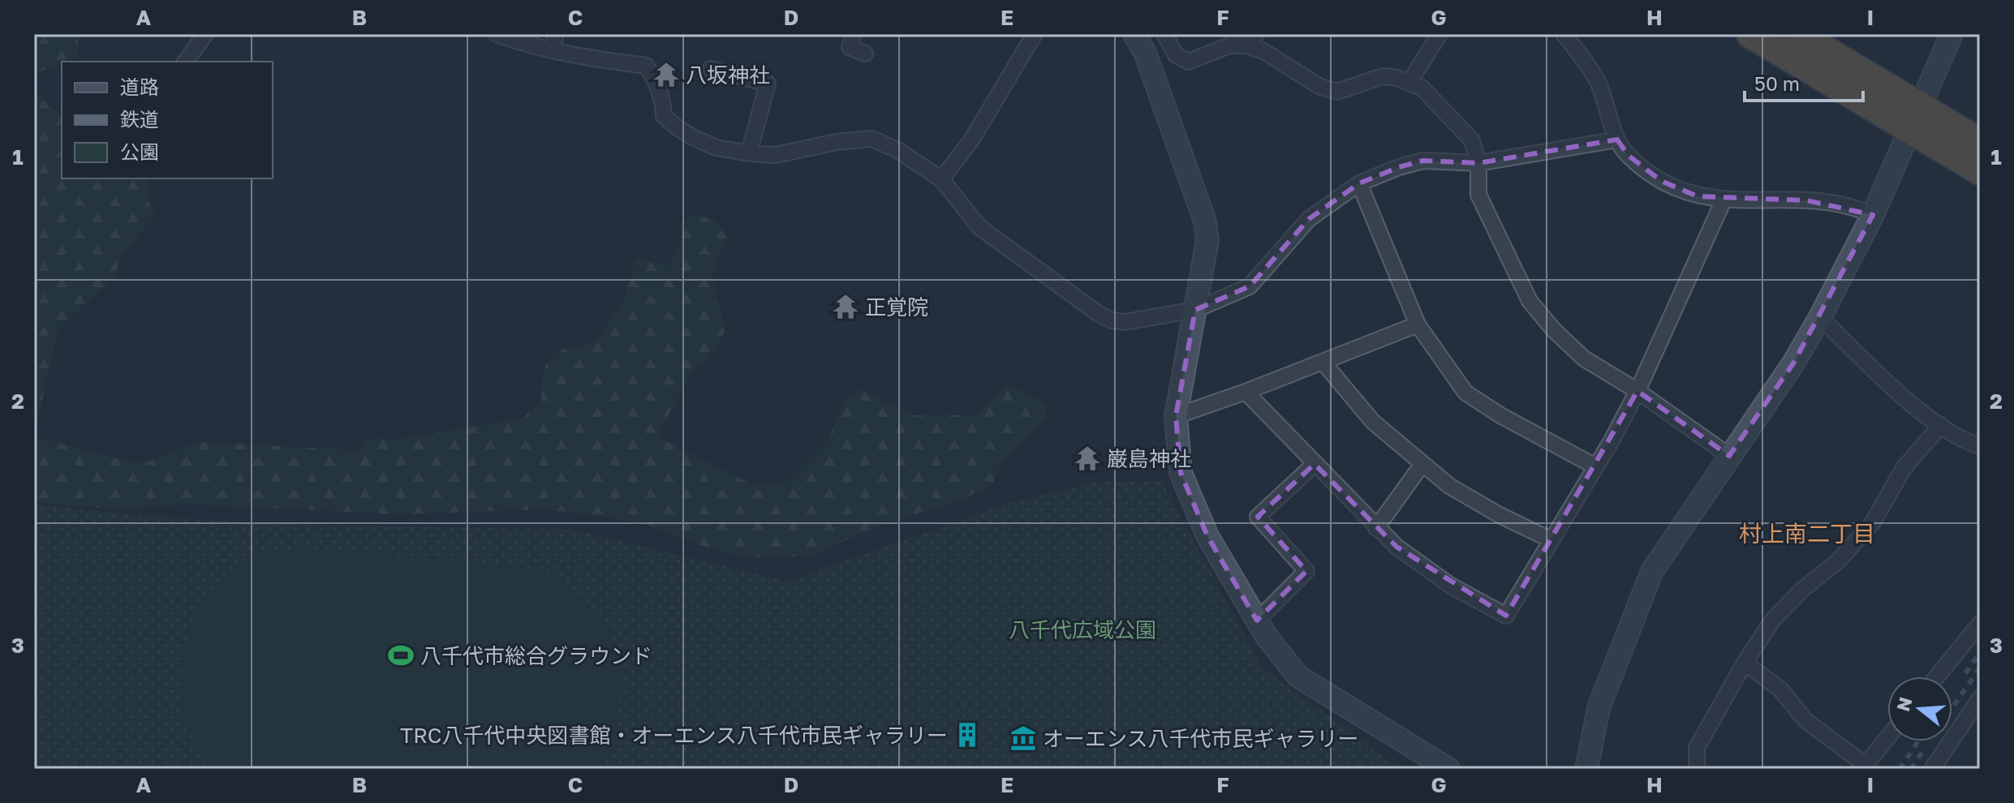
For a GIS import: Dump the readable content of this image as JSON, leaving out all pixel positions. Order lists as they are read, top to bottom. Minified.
{"districts":["村上南二丁目"],"parks":["八千代広域公園"],"places":{"temple":["八坂神社","正覚院","巌島神社"],"sports":["八千代市総合グラウンド"],"building":["TRC八千代中央図書館・オーエンス八千代市民ギャラリー"],"museum":["オーエンス八千代市民ギャラリー"]},"legend":["道路","鉄道","公園"],"scale_bar":"50 m","north":"left","grid":{"columns":["A","B","C","D","E","F","G","H","I"],"rows":["1","2","3"]}}
